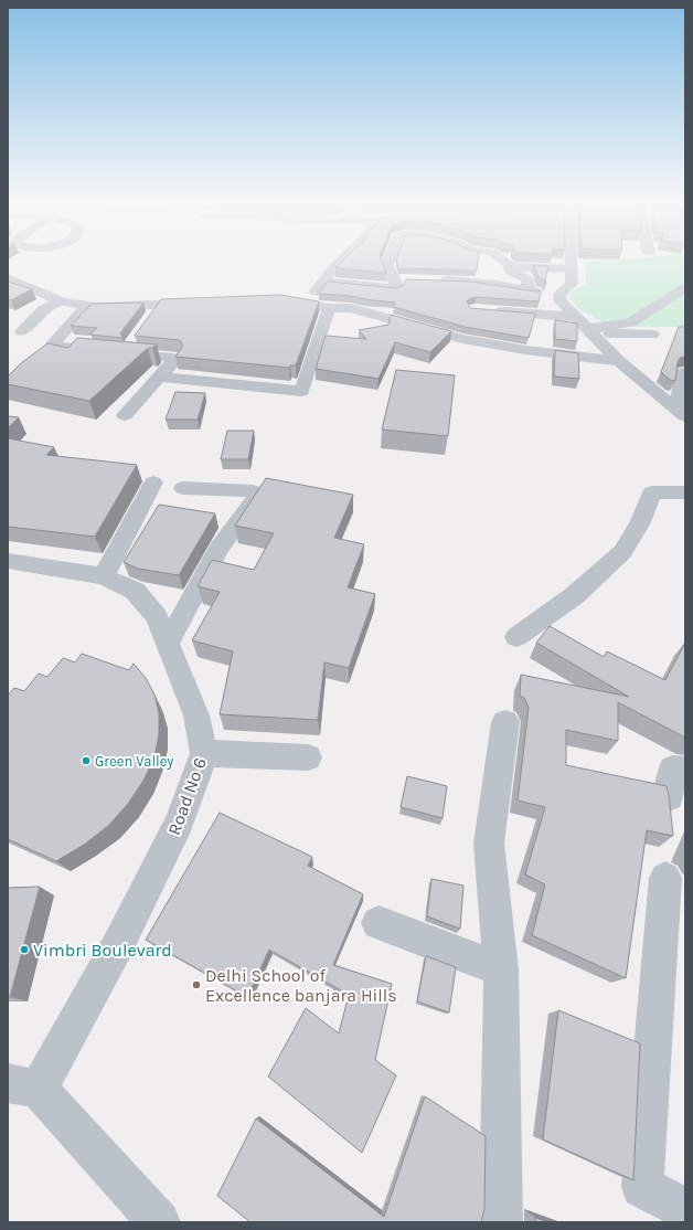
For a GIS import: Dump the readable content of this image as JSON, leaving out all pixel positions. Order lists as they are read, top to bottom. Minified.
{"streets":{"street":["Road No 6"]},"places":["Green Valley","Vimbri Boulevard","Delhi School of Excellence banjara Hills"]}
